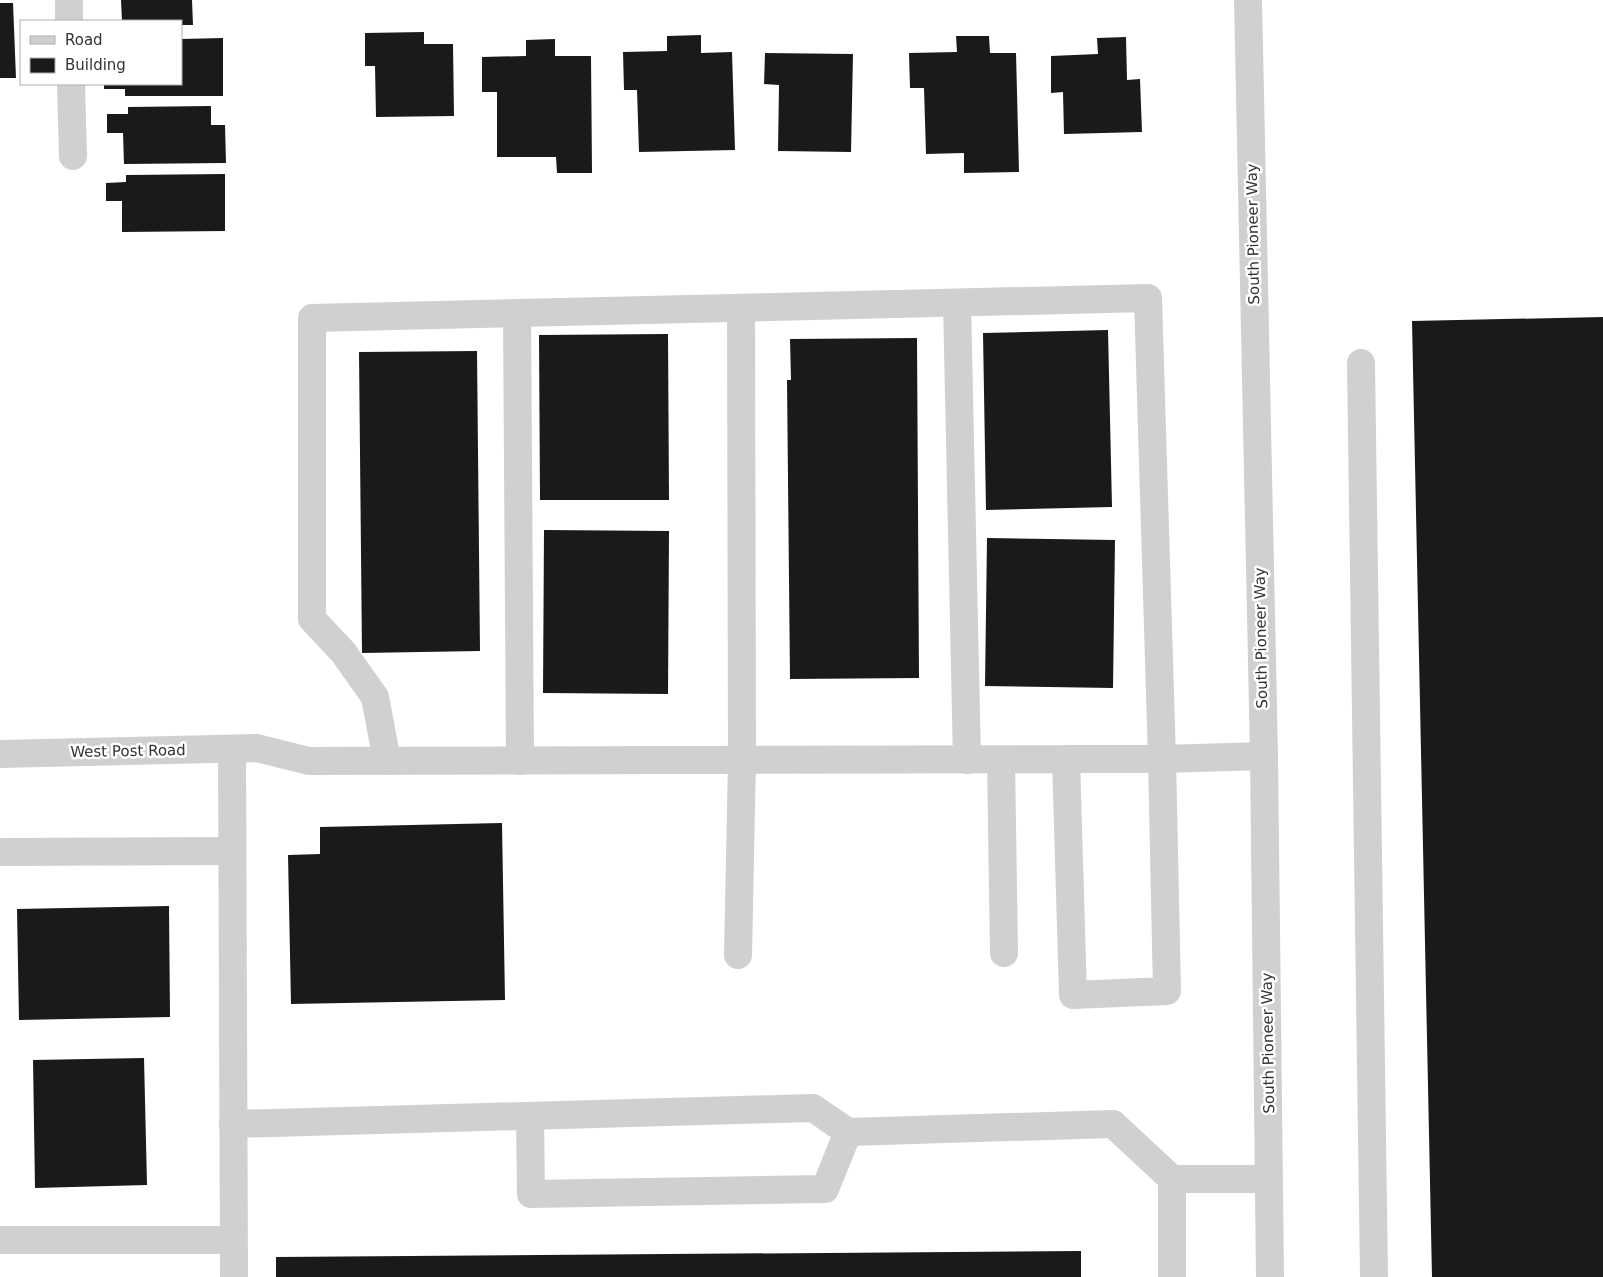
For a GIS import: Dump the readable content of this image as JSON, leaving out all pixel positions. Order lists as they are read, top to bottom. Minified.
{"streets":{"street":["South Pioneer Way","West Post Road"]},"crossings":[["South Pioneer Way","West Post Road"]],"legend":["Road","Building"]}
